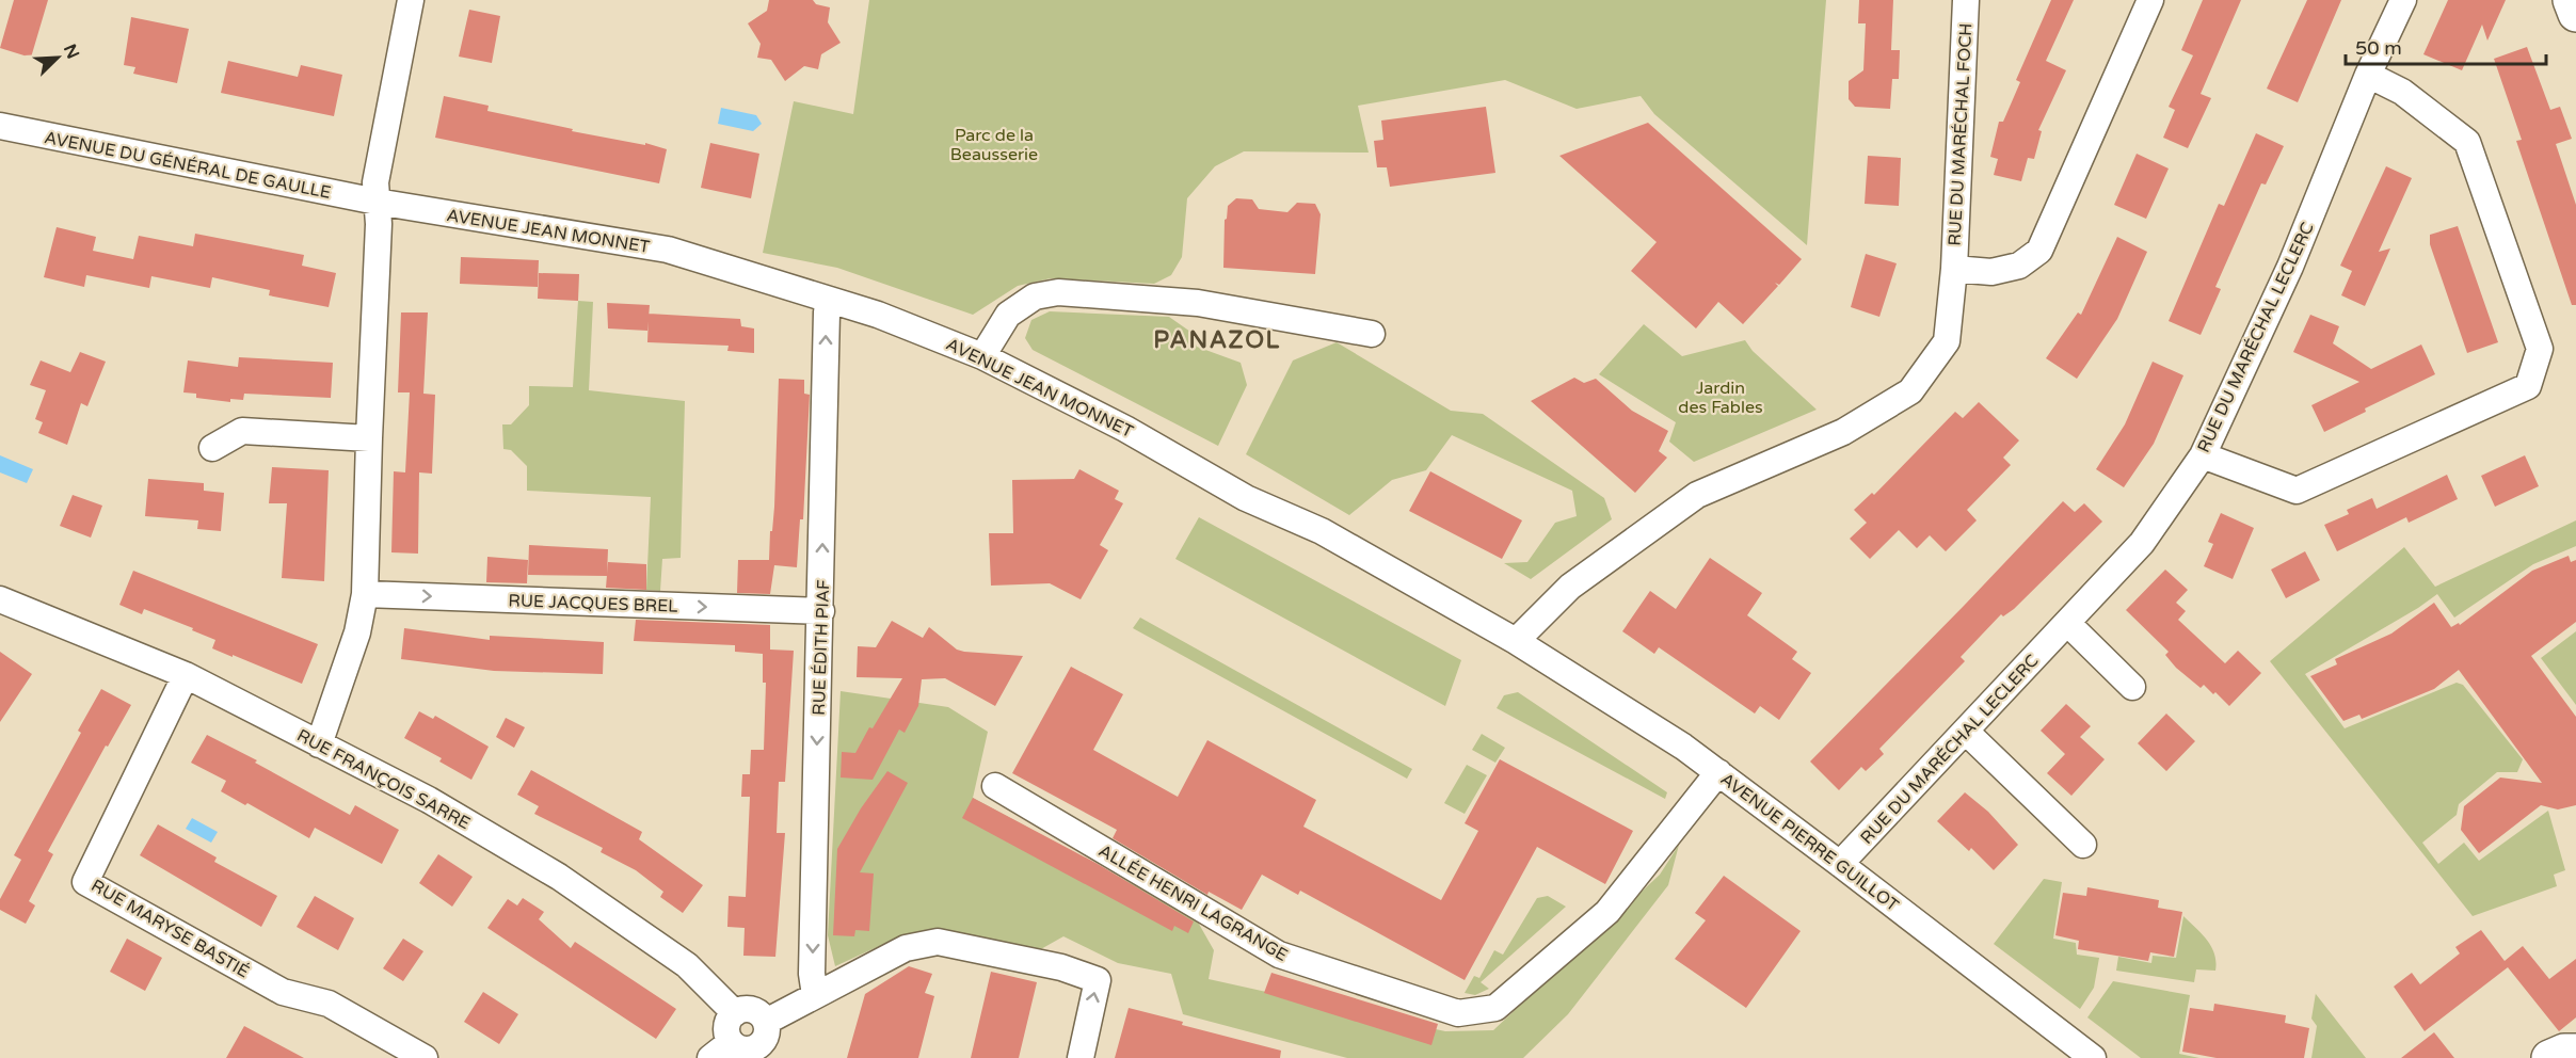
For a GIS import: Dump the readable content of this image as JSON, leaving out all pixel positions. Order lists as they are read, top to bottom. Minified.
{"streets":{"street":["RUE DU MARÉCHAL FOCH","AVENUE DU GÉNÉRAL DE GAULLE","AVENUE JEAN MONNET","RUE DU MARÉCHAL LECLERC","RUE JACQUES BREL","RUE ÉDITH PIAF","RUE FRANÇOIS SARRE","AVENUE PIERRE GUILLOT","ALLÉE HENRI LAGRANGE","RUE MARYSE BASTIÉ"]},"crossings":[["RUE DU MARÉCHAL FOCH","AVENUE JEAN MONNET"],["RUE DU MARÉCHAL FOCH","AVENUE PIERRE GUILLOT"],["AVENUE DU GÉNÉRAL DE GAULLE","AVENUE JEAN MONNET"],["AVENUE JEAN MONNET","RUE ÉDITH PIAF"],["AVENUE JEAN MONNET","AVENUE PIERRE GUILLOT"],["RUE DU MARÉCHAL LECLERC","AVENUE PIERRE GUILLOT"],["RUE JACQUES BREL","RUE ÉDITH PIAF"],["RUE FRANÇOIS SARRE","RUE MARYSE BASTIÉ"],["AVENUE PIERRE GUILLOT","ALLÉE HENRI LAGRANGE"]],"one_way":["RUE JACQUES BREL"],"districts":["PANAZOL"],"parks":["Parc de la Beausserie","Jardin des Fables"],"scale_bar":"50 m","north":"top right"}
